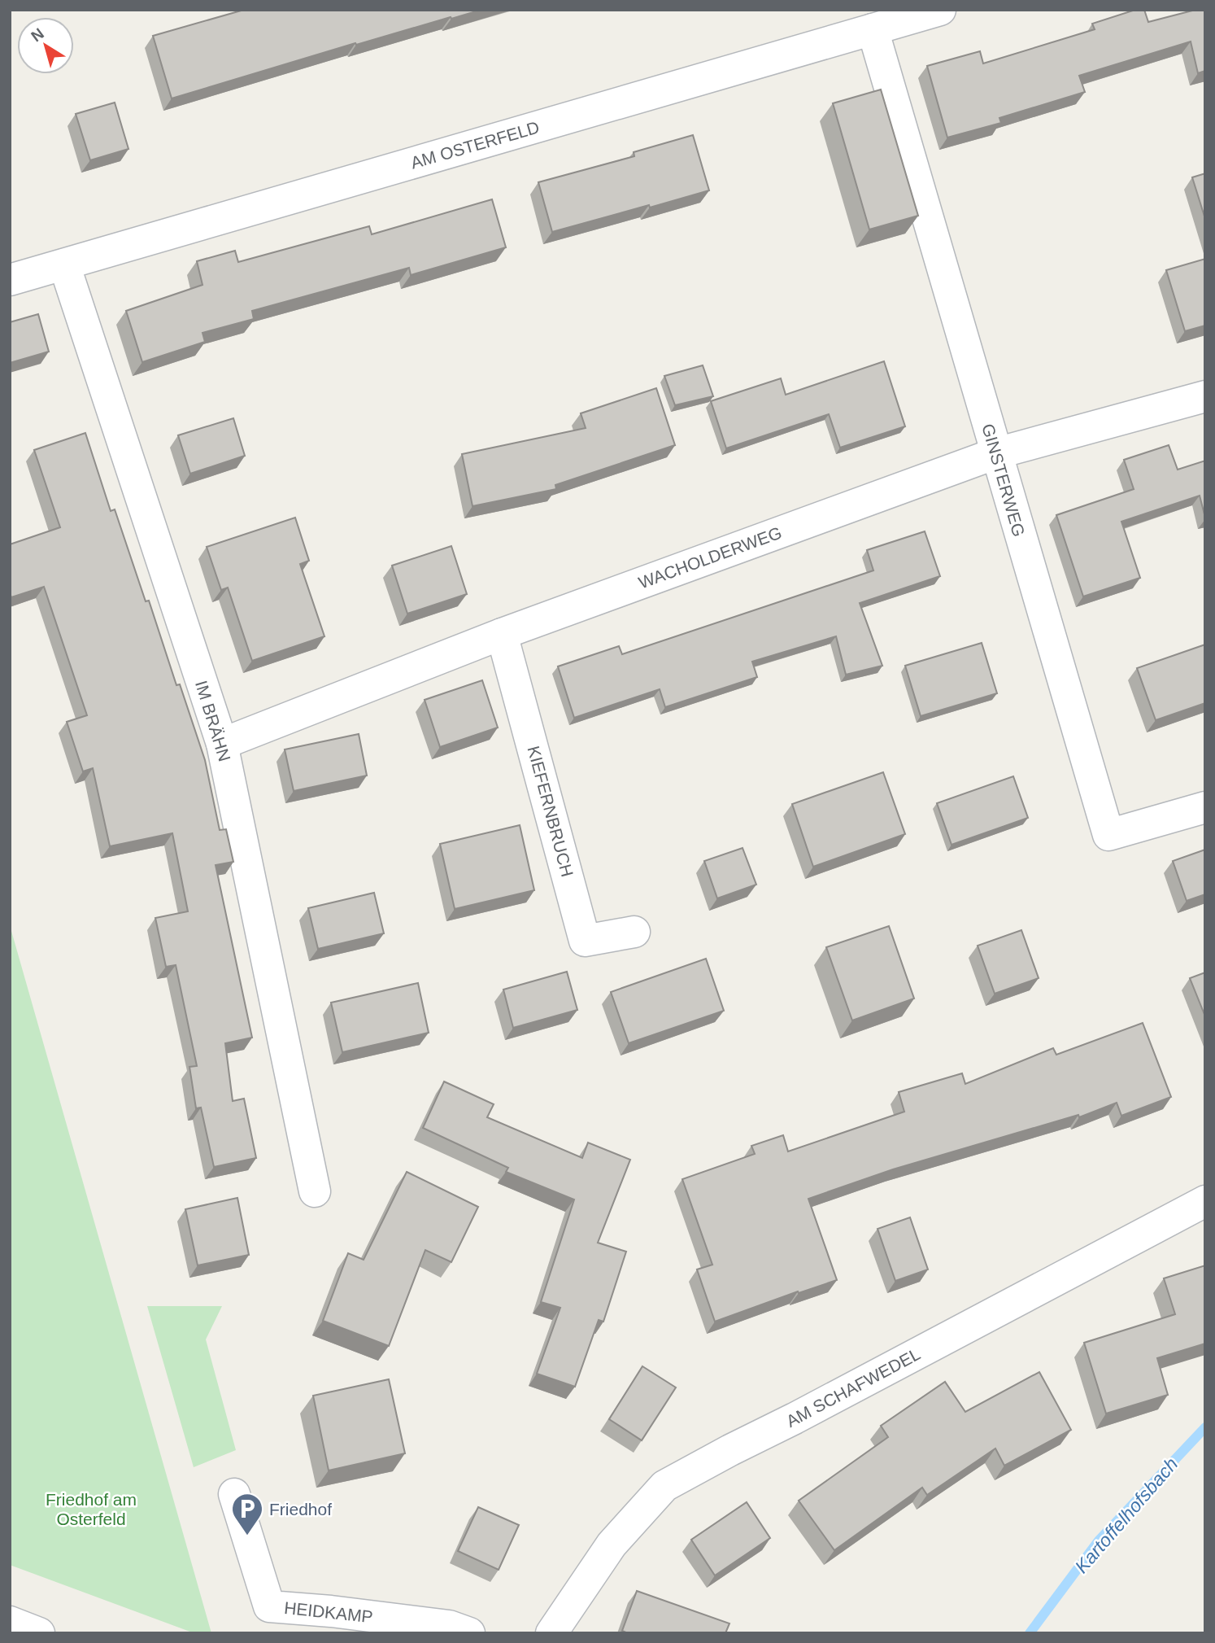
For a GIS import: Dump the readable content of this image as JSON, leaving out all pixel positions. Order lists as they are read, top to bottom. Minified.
{"streets":{"street":["AM OSTERFELD","GINSTERWEG","WACHOLDERWEG","IM BRÄHN","KIEFERNBRUCH","AM SCHAFWEDEL","HEIDKAMP"]},"crossings":[["AM OSTERFELD","GINSTERWEG"],["AM OSTERFELD","IM BRÄHN"],["GINSTERWEG","WACHOLDERWEG"],["WACHOLDERWEG","IM BRÄHN"],["WACHOLDERWEG","KIEFERNBRUCH"]],"water":["Kartoffelhofsbach"],"parks":["Friedhof am Osterfeld"],"places":{"parking":["Friedhof"]},"north":"top left"}
